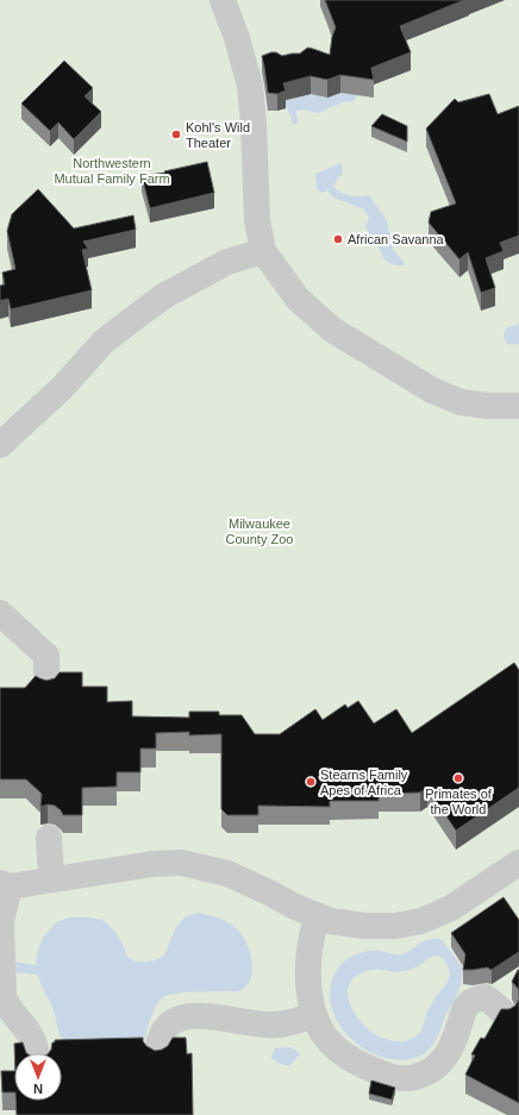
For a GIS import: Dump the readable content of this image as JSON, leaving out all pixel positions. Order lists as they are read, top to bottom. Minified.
{"parks":["Northwestern Mutual Family Farm","Milwaukee County Zoo"],"places":["Kohl's Wild Theater","African Savanna","Primates of the World","Stearns Family Apes of Africa"],"north":"bottom"}
